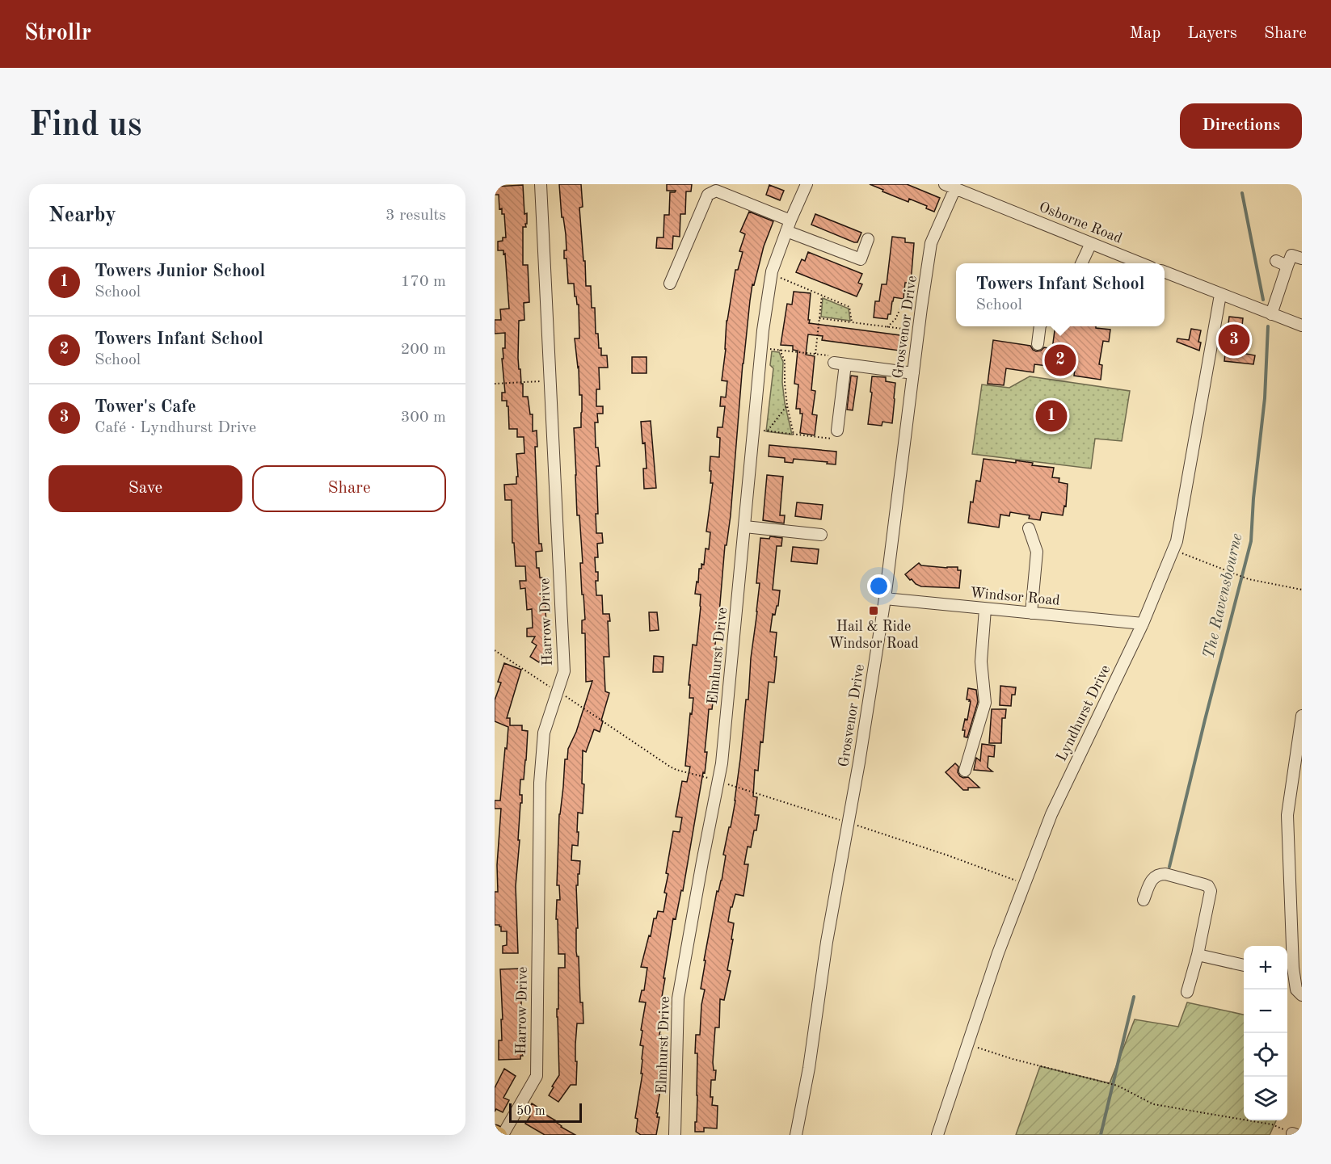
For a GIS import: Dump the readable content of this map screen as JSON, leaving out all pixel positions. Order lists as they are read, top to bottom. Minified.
{"streets":{"street":["Osborne Road","Grosvenor Drive","Windsor Road","Harrow Drive","Elmhurst Drive","Lyndhurst Drive"]},"crossings":[["Osborne Road","Grosvenor Drive"],["Grosvenor Drive","Windsor Road"],["Windsor Road","Lyndhurst Drive"]],"water":["The Ravensbourne"],"places":{"transit":["Hail & Ride Windsor Road"]},"scale_bar":"50 m","page":{"header":"Strollr","nav":["Map","Layers","Share"],"buttons":["Directions",["Save","Share"]],"title":"Find us","heading":["Nearby","3 results"],"list":[{"mark":"1","name":"Towers Junior School","note":"School","value":"170 m"},{"mark":"2","name":"Towers Infant School","note":"School","value":"200 m"},{"mark":"3","name":"Tower's Cafe","note":"Café · Lyndhurst Drive","value":"300 m"}],"popup":["Towers Infant School","School"],"pins":["3","2","1"],"map_buttons":["+","−"],"scale":"50 m"}}
